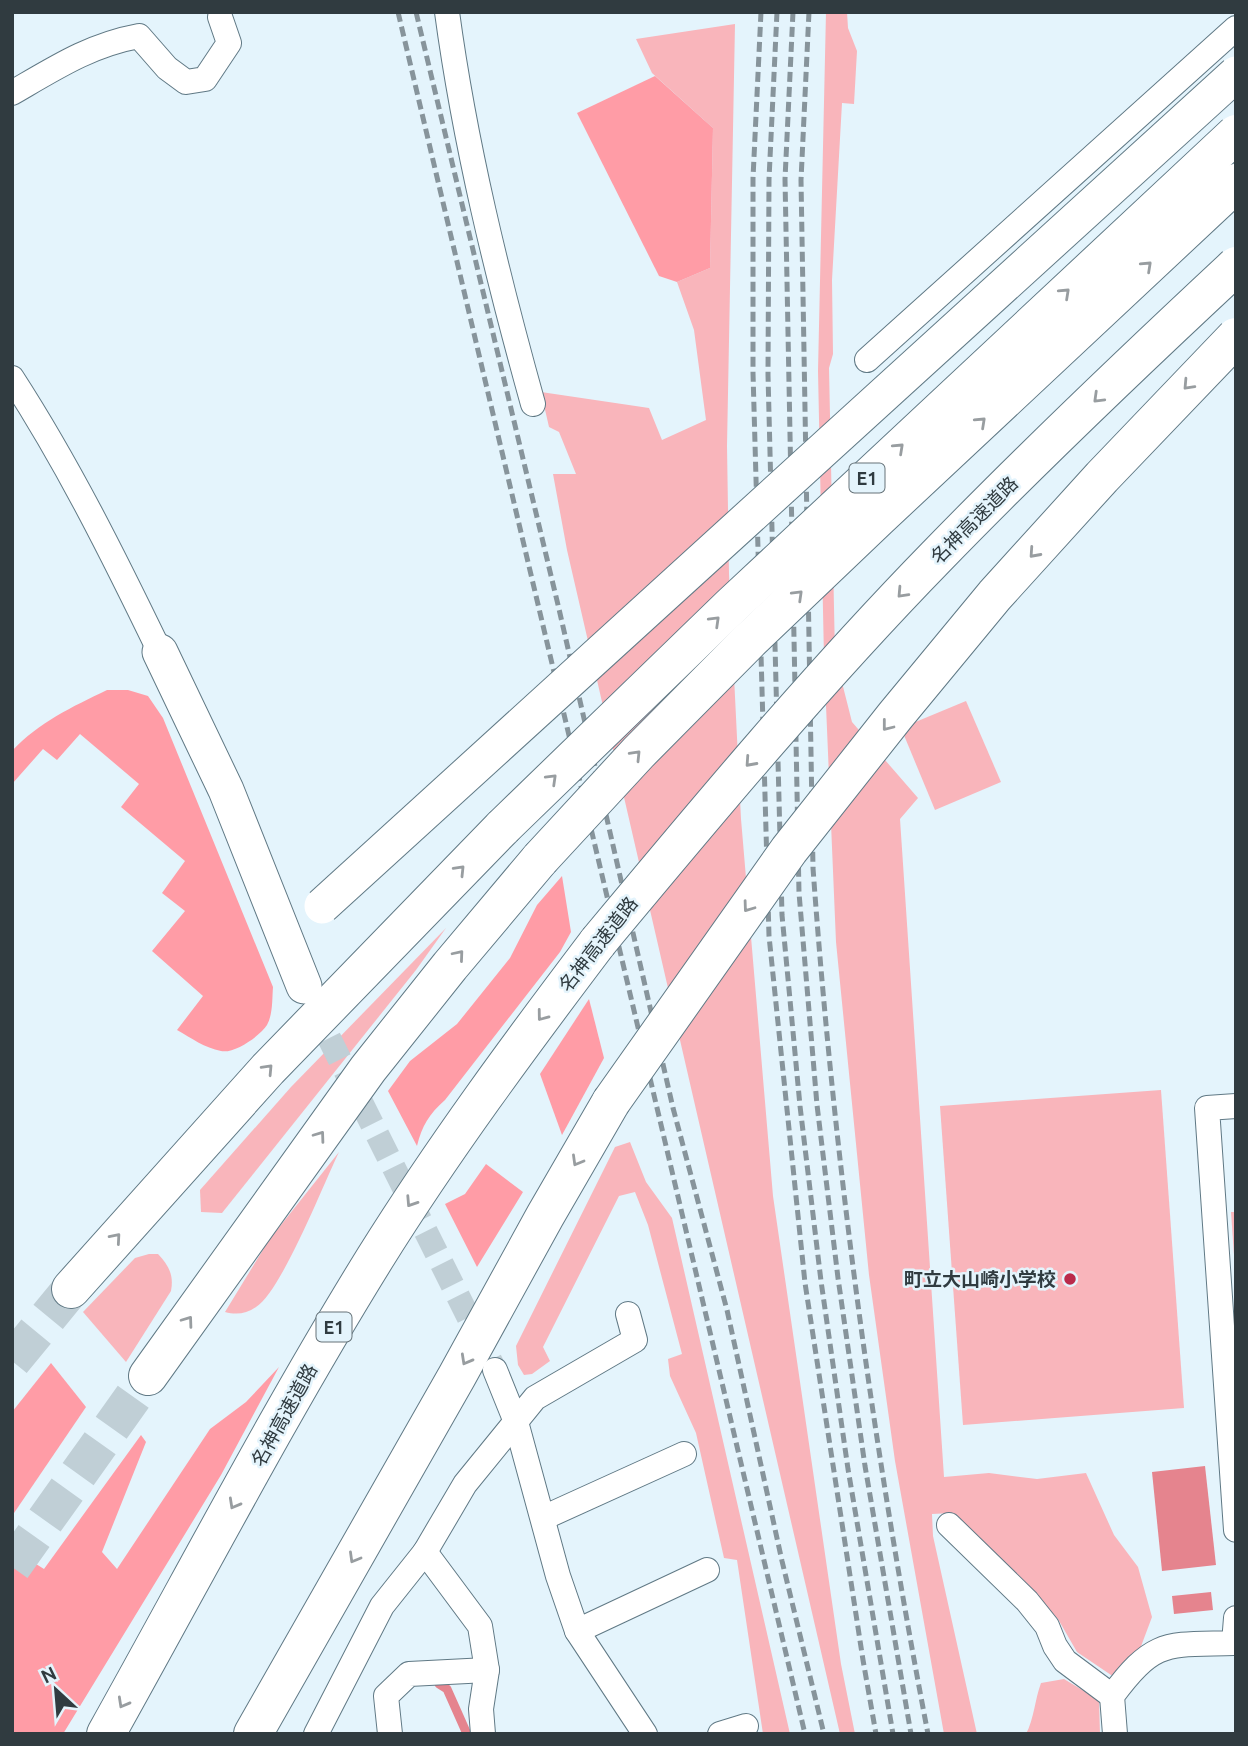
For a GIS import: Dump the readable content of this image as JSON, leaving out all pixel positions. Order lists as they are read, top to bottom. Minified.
{"streets":{"highway":["E1","名神高速道路"]},"places":["町立大山崎小学校"],"north":"top left"}
